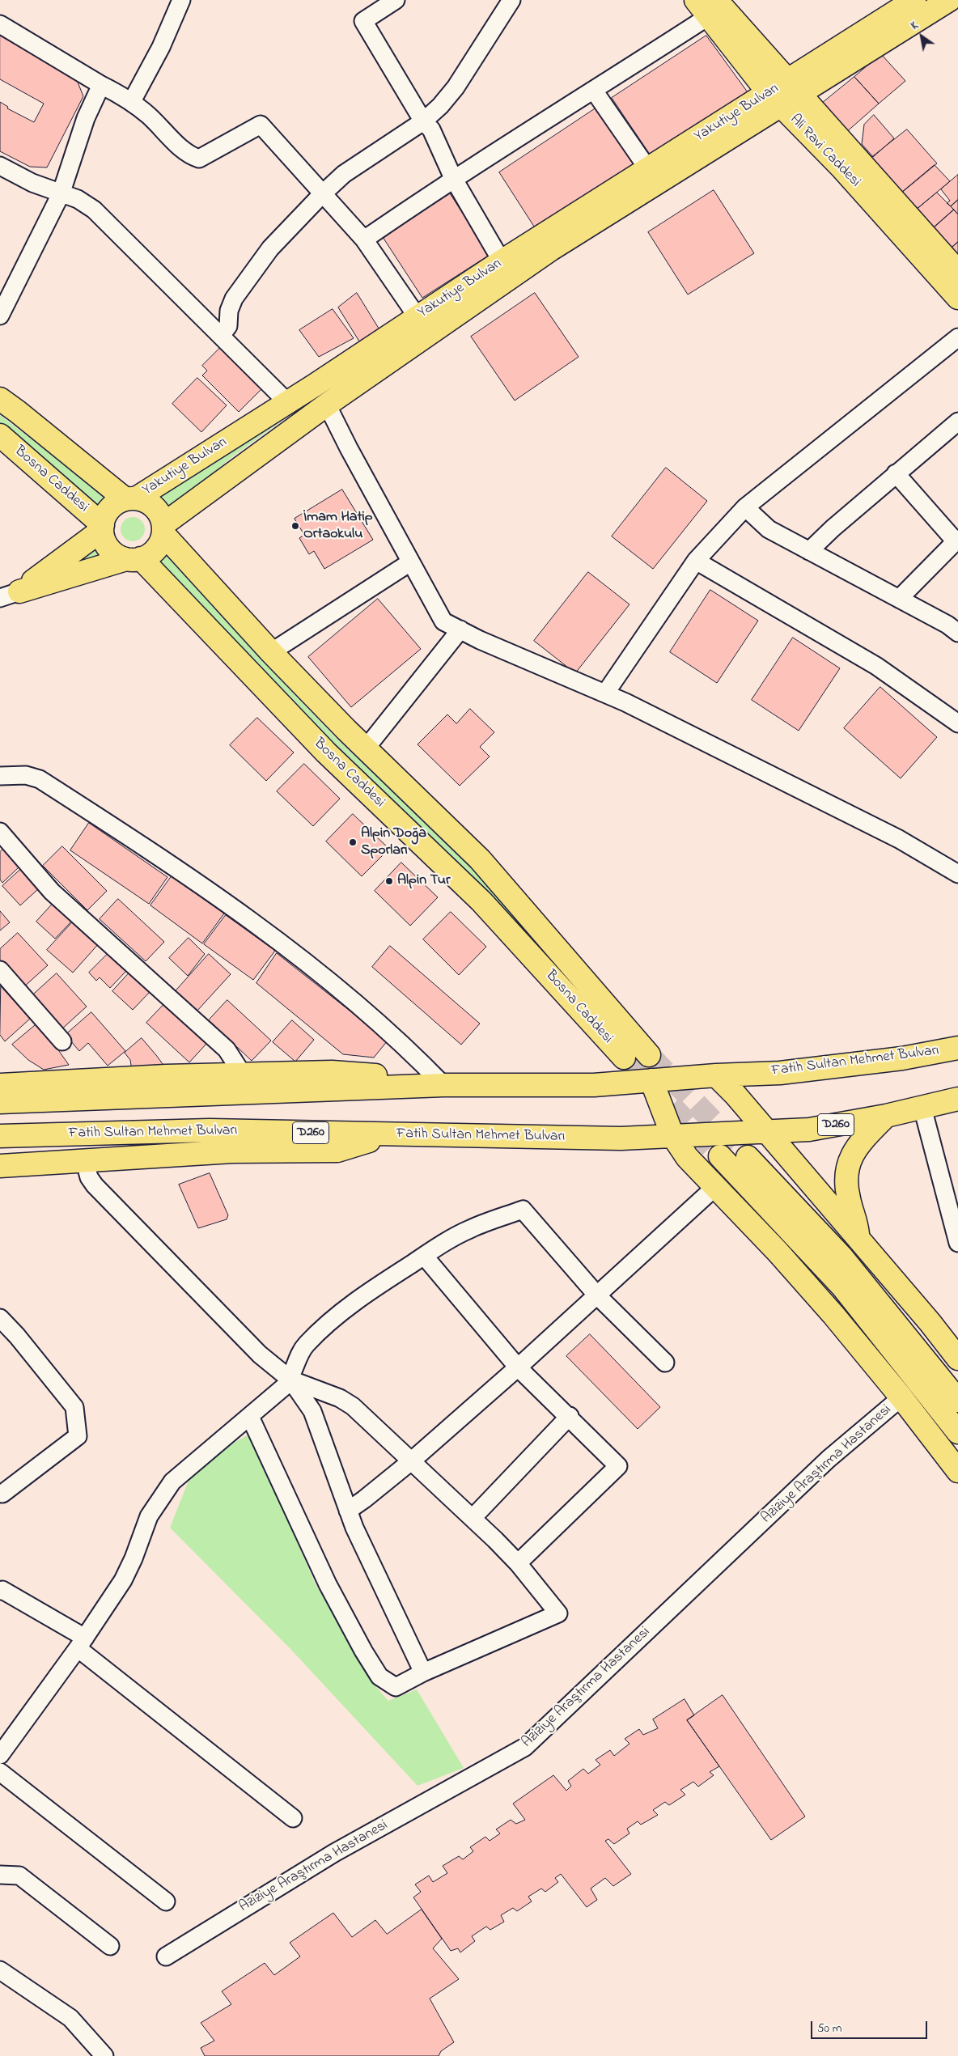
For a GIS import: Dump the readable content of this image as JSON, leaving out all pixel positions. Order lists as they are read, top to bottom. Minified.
{"streets":{"main road":["Yakutiye Bulvarı","Ali Ravi Caddesi","Bosna Caddesi","Fatih Sultan Mehmet Bulvarı","D260"],"street":["Aziziye Araştırma Hastanesi"]},"crossings":[["Yakutiye Bulvarı","Ali Ravi Caddesi"],["Yakutiye Bulvarı","Bosna Caddesi"]],"places":["İmam Hatip Ortaokulu","Alpin Doğa Sporları","Alpin Tur"],"scale_bar":"50 m","north":"top left"}
